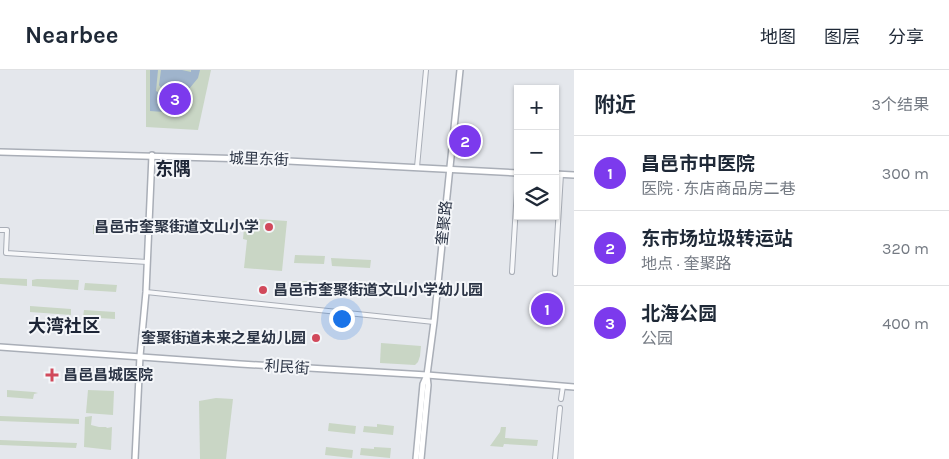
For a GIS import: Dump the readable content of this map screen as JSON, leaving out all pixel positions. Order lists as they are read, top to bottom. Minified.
{"streets":{"street":["城里东街","奎聚路","利民街"]},"crossings":[["城里东街","奎聚路"],["奎聚路","利民街"]],"districts":["东隅","大湾社区"],"places":{"other":["昌邑市奎聚街道文山小学","昌邑市奎聚街道文山小学幼儿园","奎聚街道未来之星幼儿园"],"health":["昌邑昌城医院"]},"page":{"header":"Nearbee","nav":["地图","图层","分享"],"heading":["附近","3个结果"],"pins":["3","2","1"],"map_buttons":["+","−"],"list":[{"mark":"1","name":"昌邑市中医院","note":"医院 · 东店商品房二巷","value":"300 m"},{"mark":"2","name":"东市场垃圾转运站","note":"地点 · 奎聚路","value":"320 m"},{"mark":"3","name":"北海公园","note":"公园","value":"400 m"}]}}
